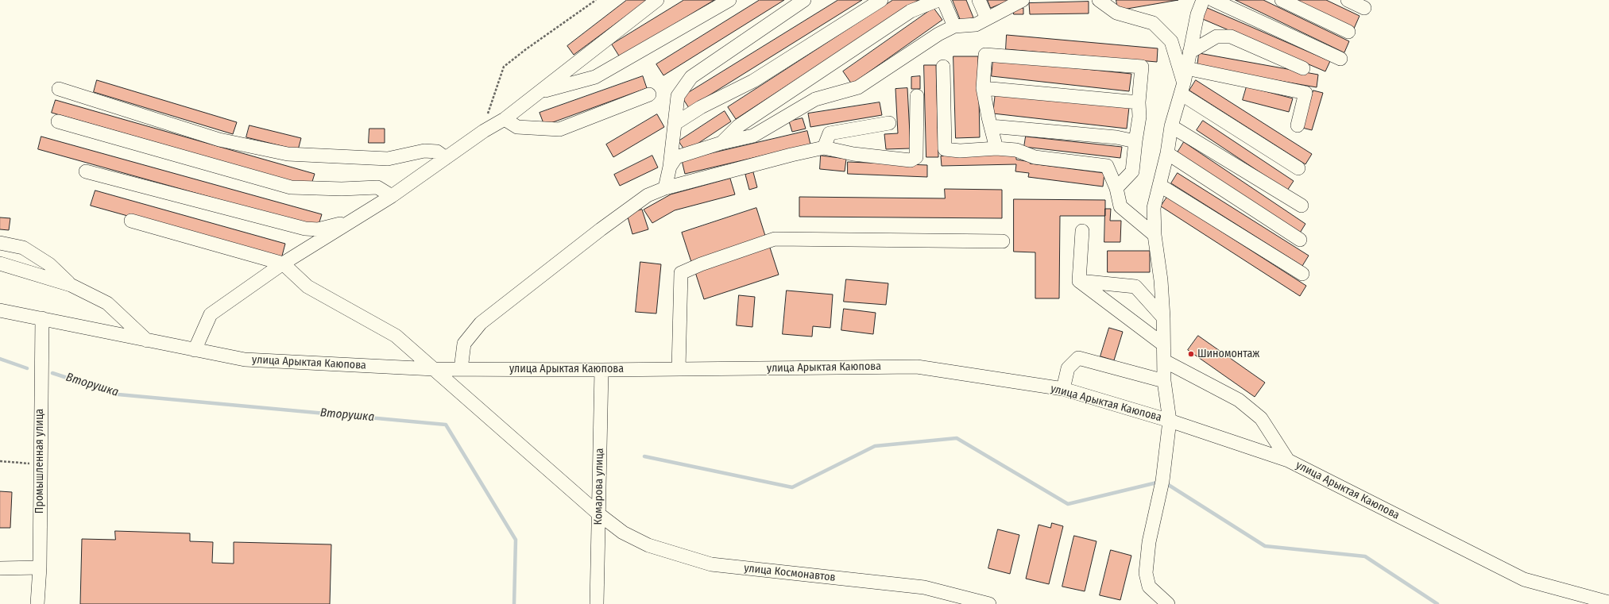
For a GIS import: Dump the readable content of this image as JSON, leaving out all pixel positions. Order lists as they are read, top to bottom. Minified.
{"streets":{"street":["улица Арыктая Каюпова","Промышленная улица","Комарова улица","улица Космонавтов"]},"crossings":[["улица Арыктая Каюпова","Промышленная улица"],["улица Арыктая Каюпова","Комарова улица"],["улица Арыктая Каюпова","улица Космонавтов"],["Комарова улица","улица Космонавтов"]],"water":["Вторушка"],"places":["Шиномонтаж"]}
